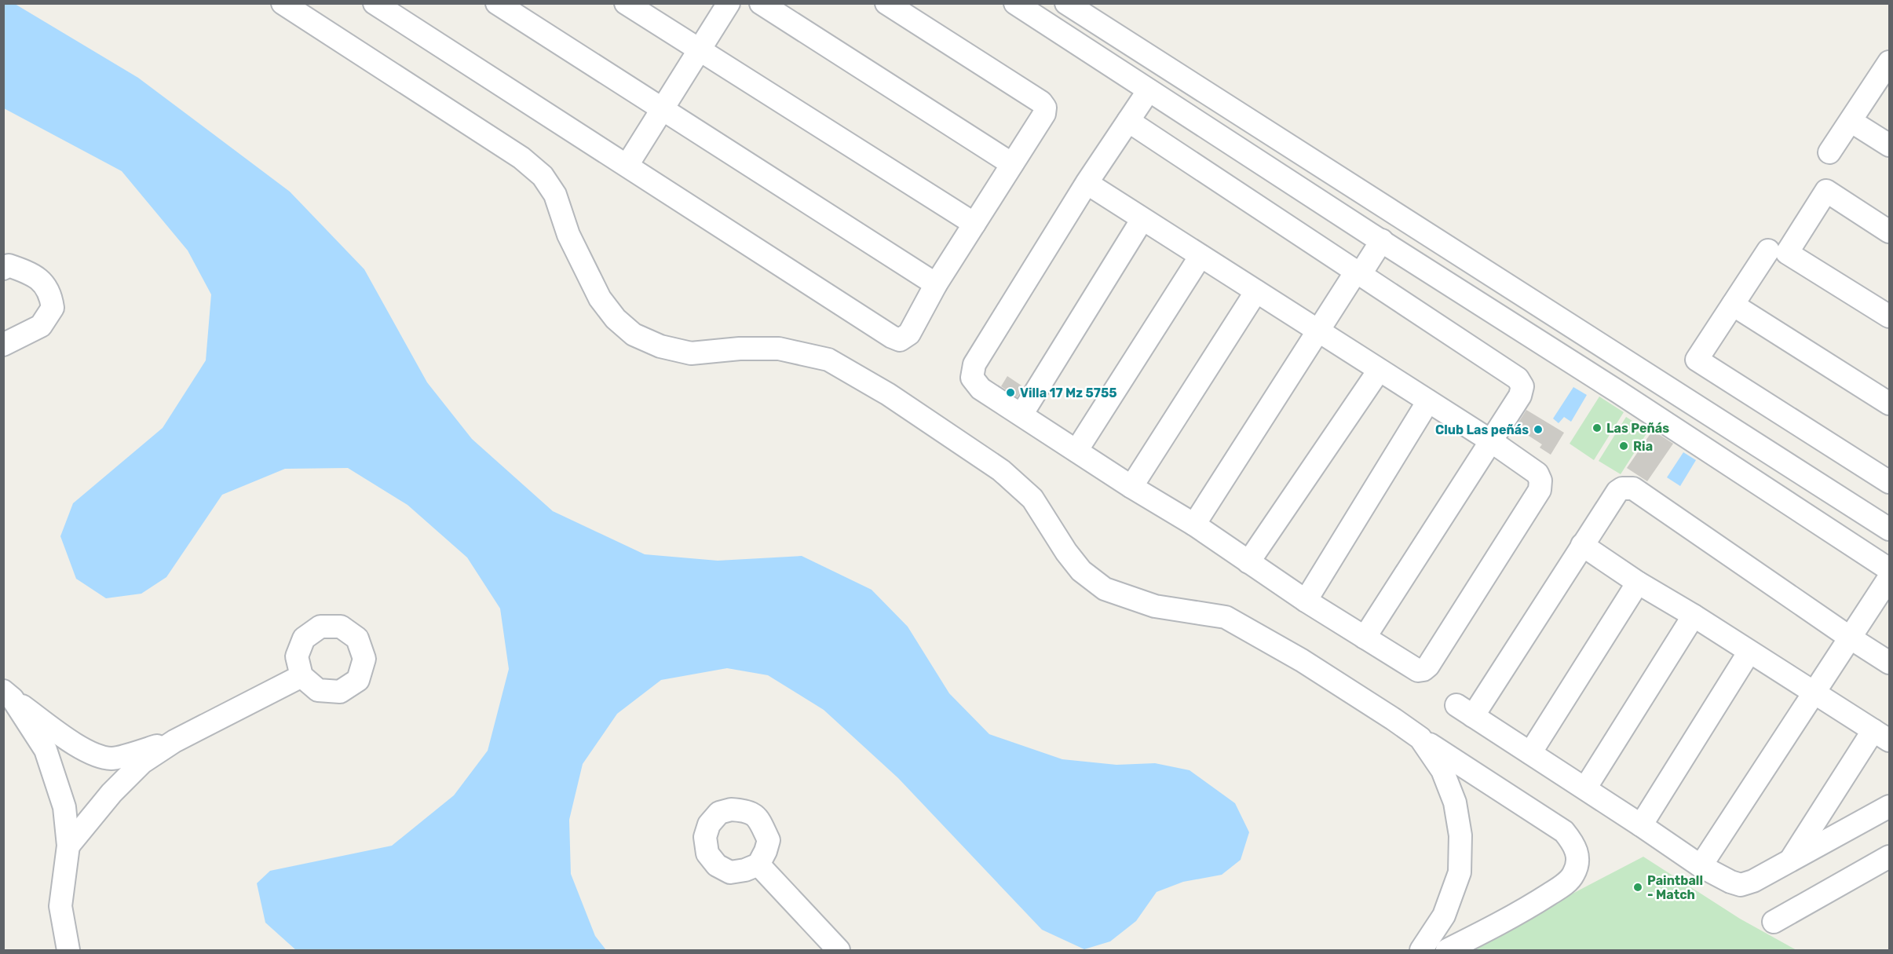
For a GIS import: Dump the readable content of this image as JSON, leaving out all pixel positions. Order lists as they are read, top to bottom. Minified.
{"places":["Villa 17 Mz 5755","Las Peñás","Club Las peñás","Ria","Paintball - Match"]}
